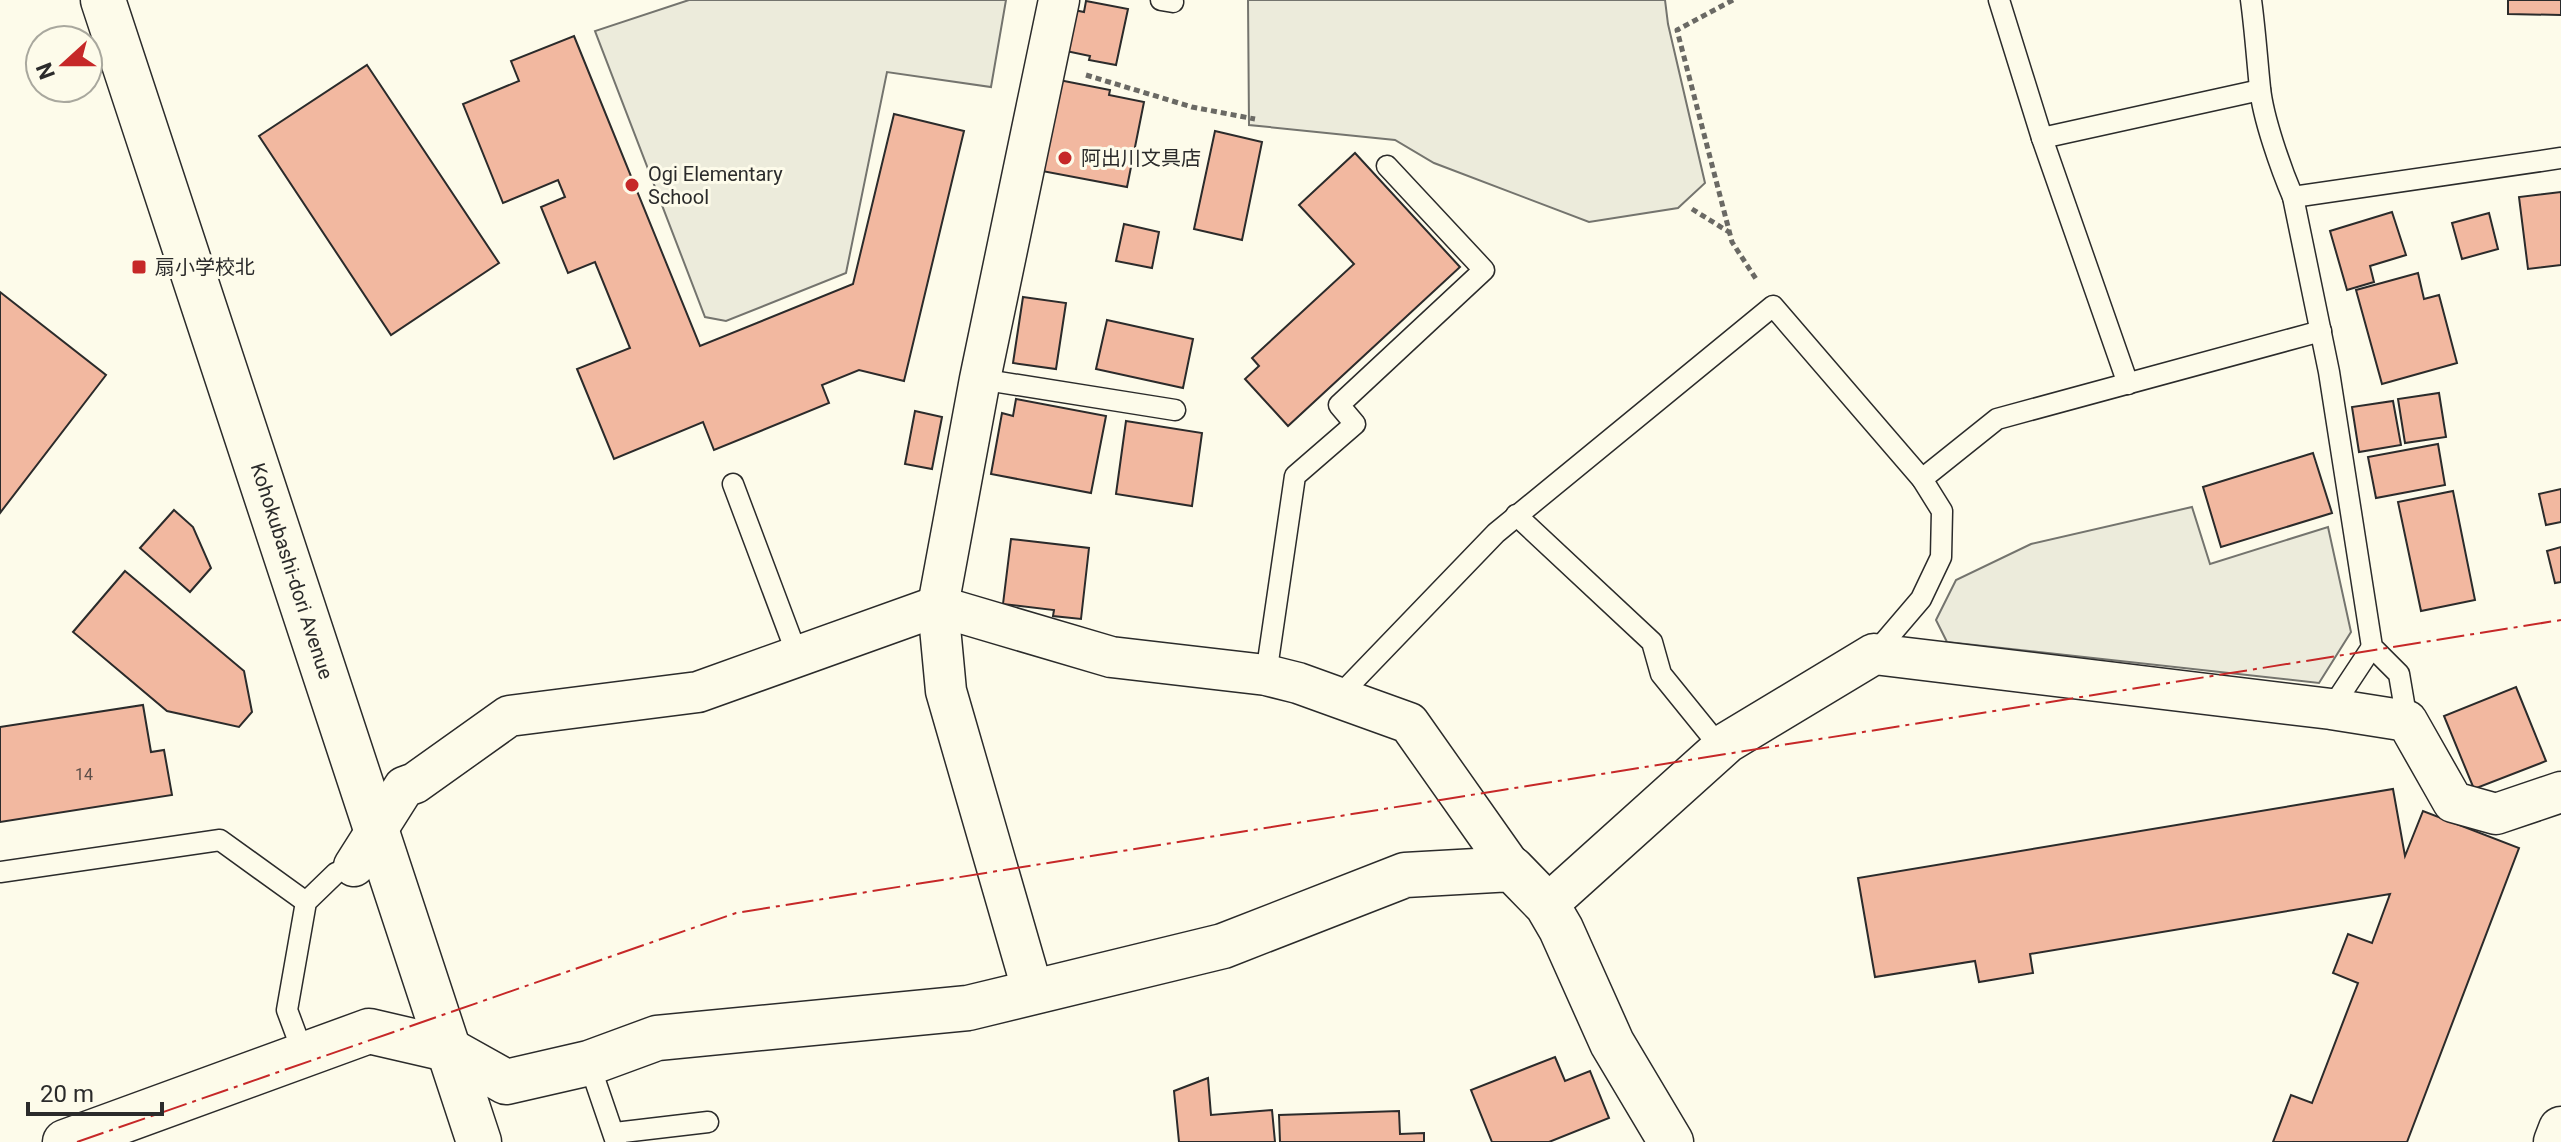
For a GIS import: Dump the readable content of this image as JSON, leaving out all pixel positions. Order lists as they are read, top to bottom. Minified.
{"streets":{"street":["Kohokubashi-dori Avenue"]},"places":{"other":["阿出川文具店","Ogi Elementary School"],"transit":["扇小学校北"]},"house_numbers":["14"],"scale_bar":"20 m","north":"left"}
